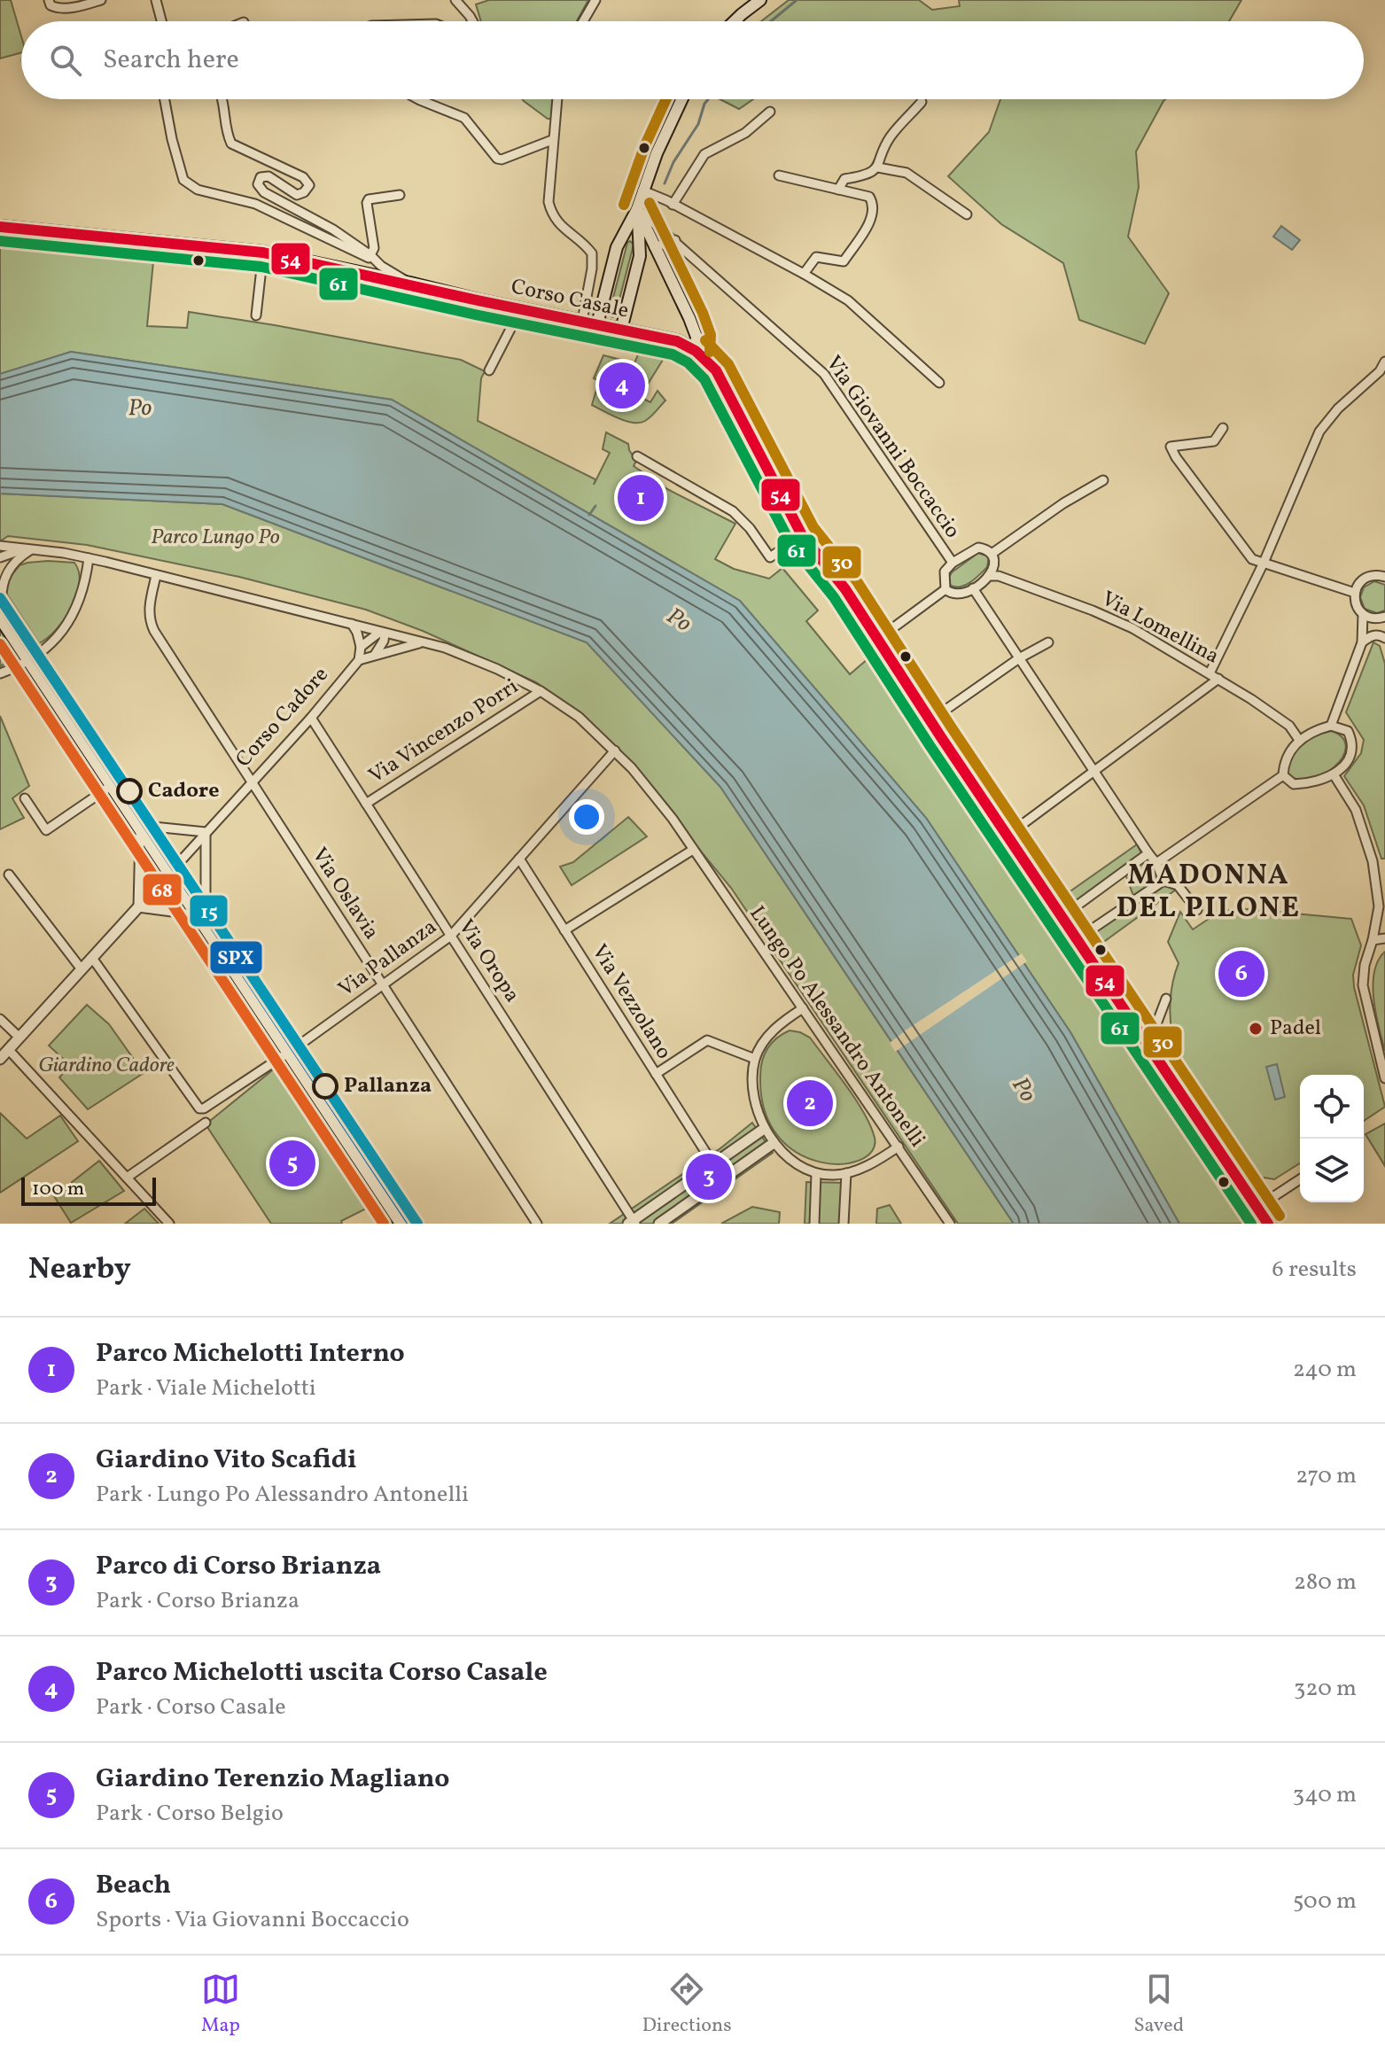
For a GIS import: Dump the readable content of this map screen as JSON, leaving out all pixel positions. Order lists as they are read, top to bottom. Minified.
{"streets":{"main road":["Corso Casale"],"street":["Via Giovanni Boccaccio","Via Lomellina","Corso Cadore","Via Vincenzo Porri","Via Oslavia","Via Pallanza","Via Oropa","Via Vezzolano","Lungo Po Alessandro Antonelli"]},"crossings":[["Via Giovanni Boccaccio","Via Lomellina"],["Corso Cadore","Via Oslavia"],["Corso Cadore","Via Pallanza"],["Corso Cadore","Via Oropa"],["Corso Cadore","Lungo Po Alessandro Antonelli"],["Via Vincenzo Porri","Via Oropa"],["Via Vincenzo Porri","Lungo Po Alessandro Antonelli"],["Via Oslavia","Via Pallanza"],["Via Oslavia","Lungo Po Alessandro Antonelli"],["Via Pallanza","Via Oropa"],["Via Pallanza","Via Vezzolano"],["Via Pallanza","Lungo Po Alessandro Antonelli"]],"districts":["MADONNA DEL PILONE"],"water":["Po"],"parks":["Parco Lungo Po","Giardino Cadore"],"places":["Cadore","Padel","Pallanza"],"lines":["transit line 30","transit line 54","transit line 61","transit line 15","transit line SPX","transit line 68"],"scale_bar":"100 m","page":{"search":"Search here","pins":["4","1","6","2","5","3"],"scale":"100 m","heading":["Nearby","6 results"],"list":[{"mark":"1","name":"Parco Michelotti Interno","note":"Park · Viale Michelotti","value":"240 m"},{"mark":"2","name":"Giardino Vito Scafidi","note":"Park · Lungo Po Alessandro Antonelli","value":"270 m"},{"mark":"3","name":"Parco di Corso Brianza","note":"Park · Corso Brianza","value":"280 m"},{"mark":"4","name":"Parco Michelotti uscita Corso Casale","note":"Park · Corso Casale","value":"320 m"},{"mark":"5","name":"Giardino Terenzio Magliano","note":"Park · Corso Belgio","value":"340 m"},{"mark":"6","name":"Beach","note":"Sports · Via Giovanni Boccaccio","value":"500 m"}],"nav":["Map","Directions","Saved"]}}
